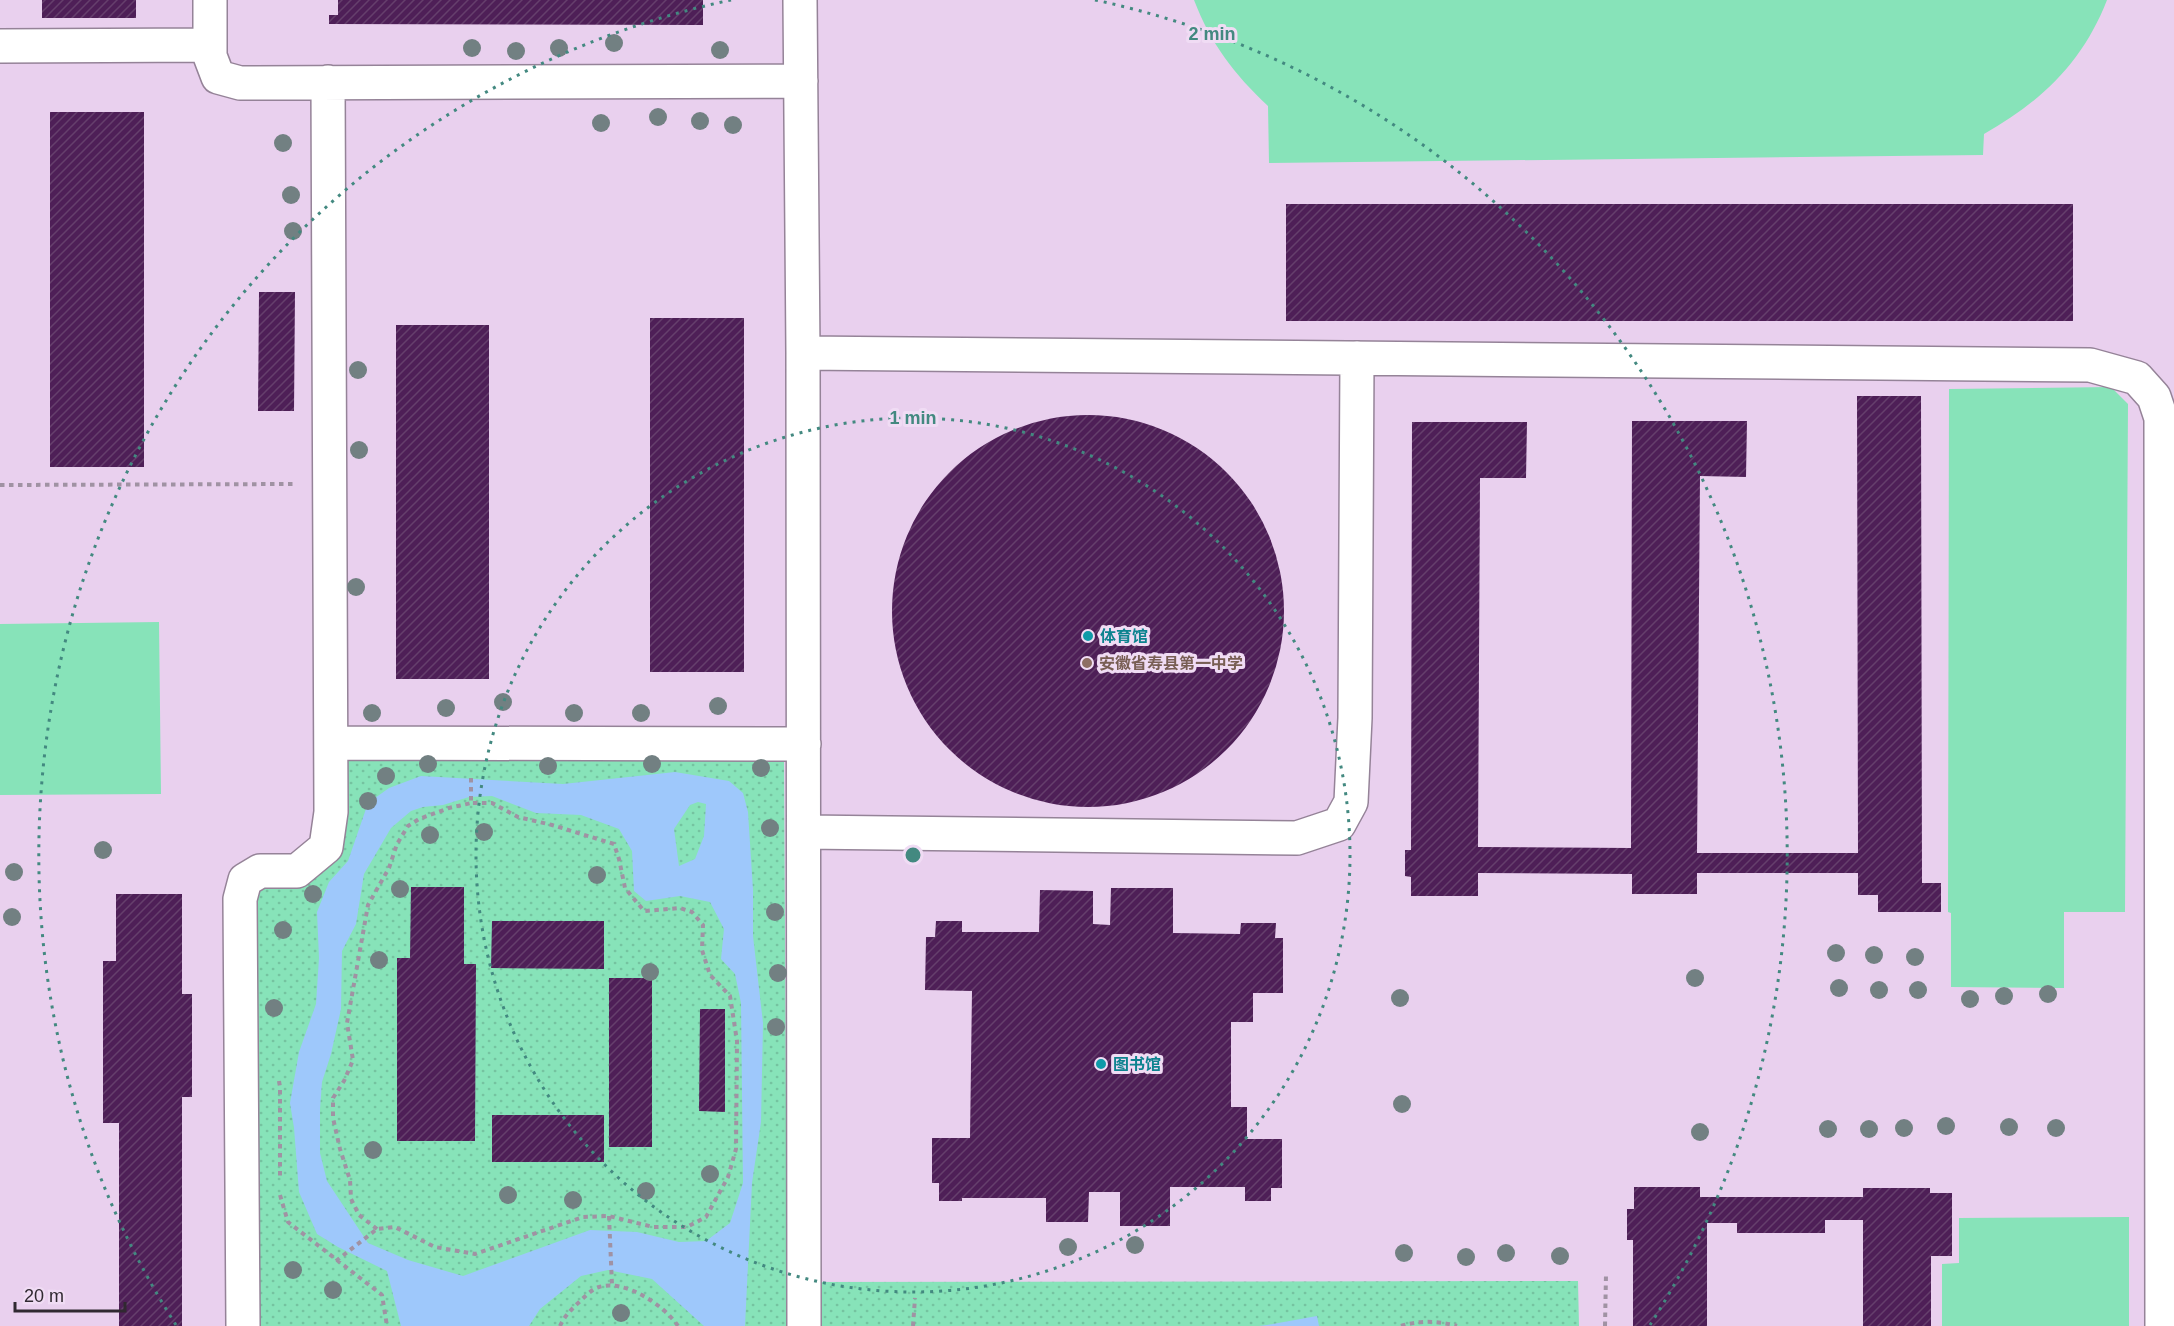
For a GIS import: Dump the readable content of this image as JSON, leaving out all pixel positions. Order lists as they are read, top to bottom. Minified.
{"places":["体育馆","安徽省寿县第一中学","图书馆"],"scale_bar":"20 m","rings":["2 min","1 min"]}
